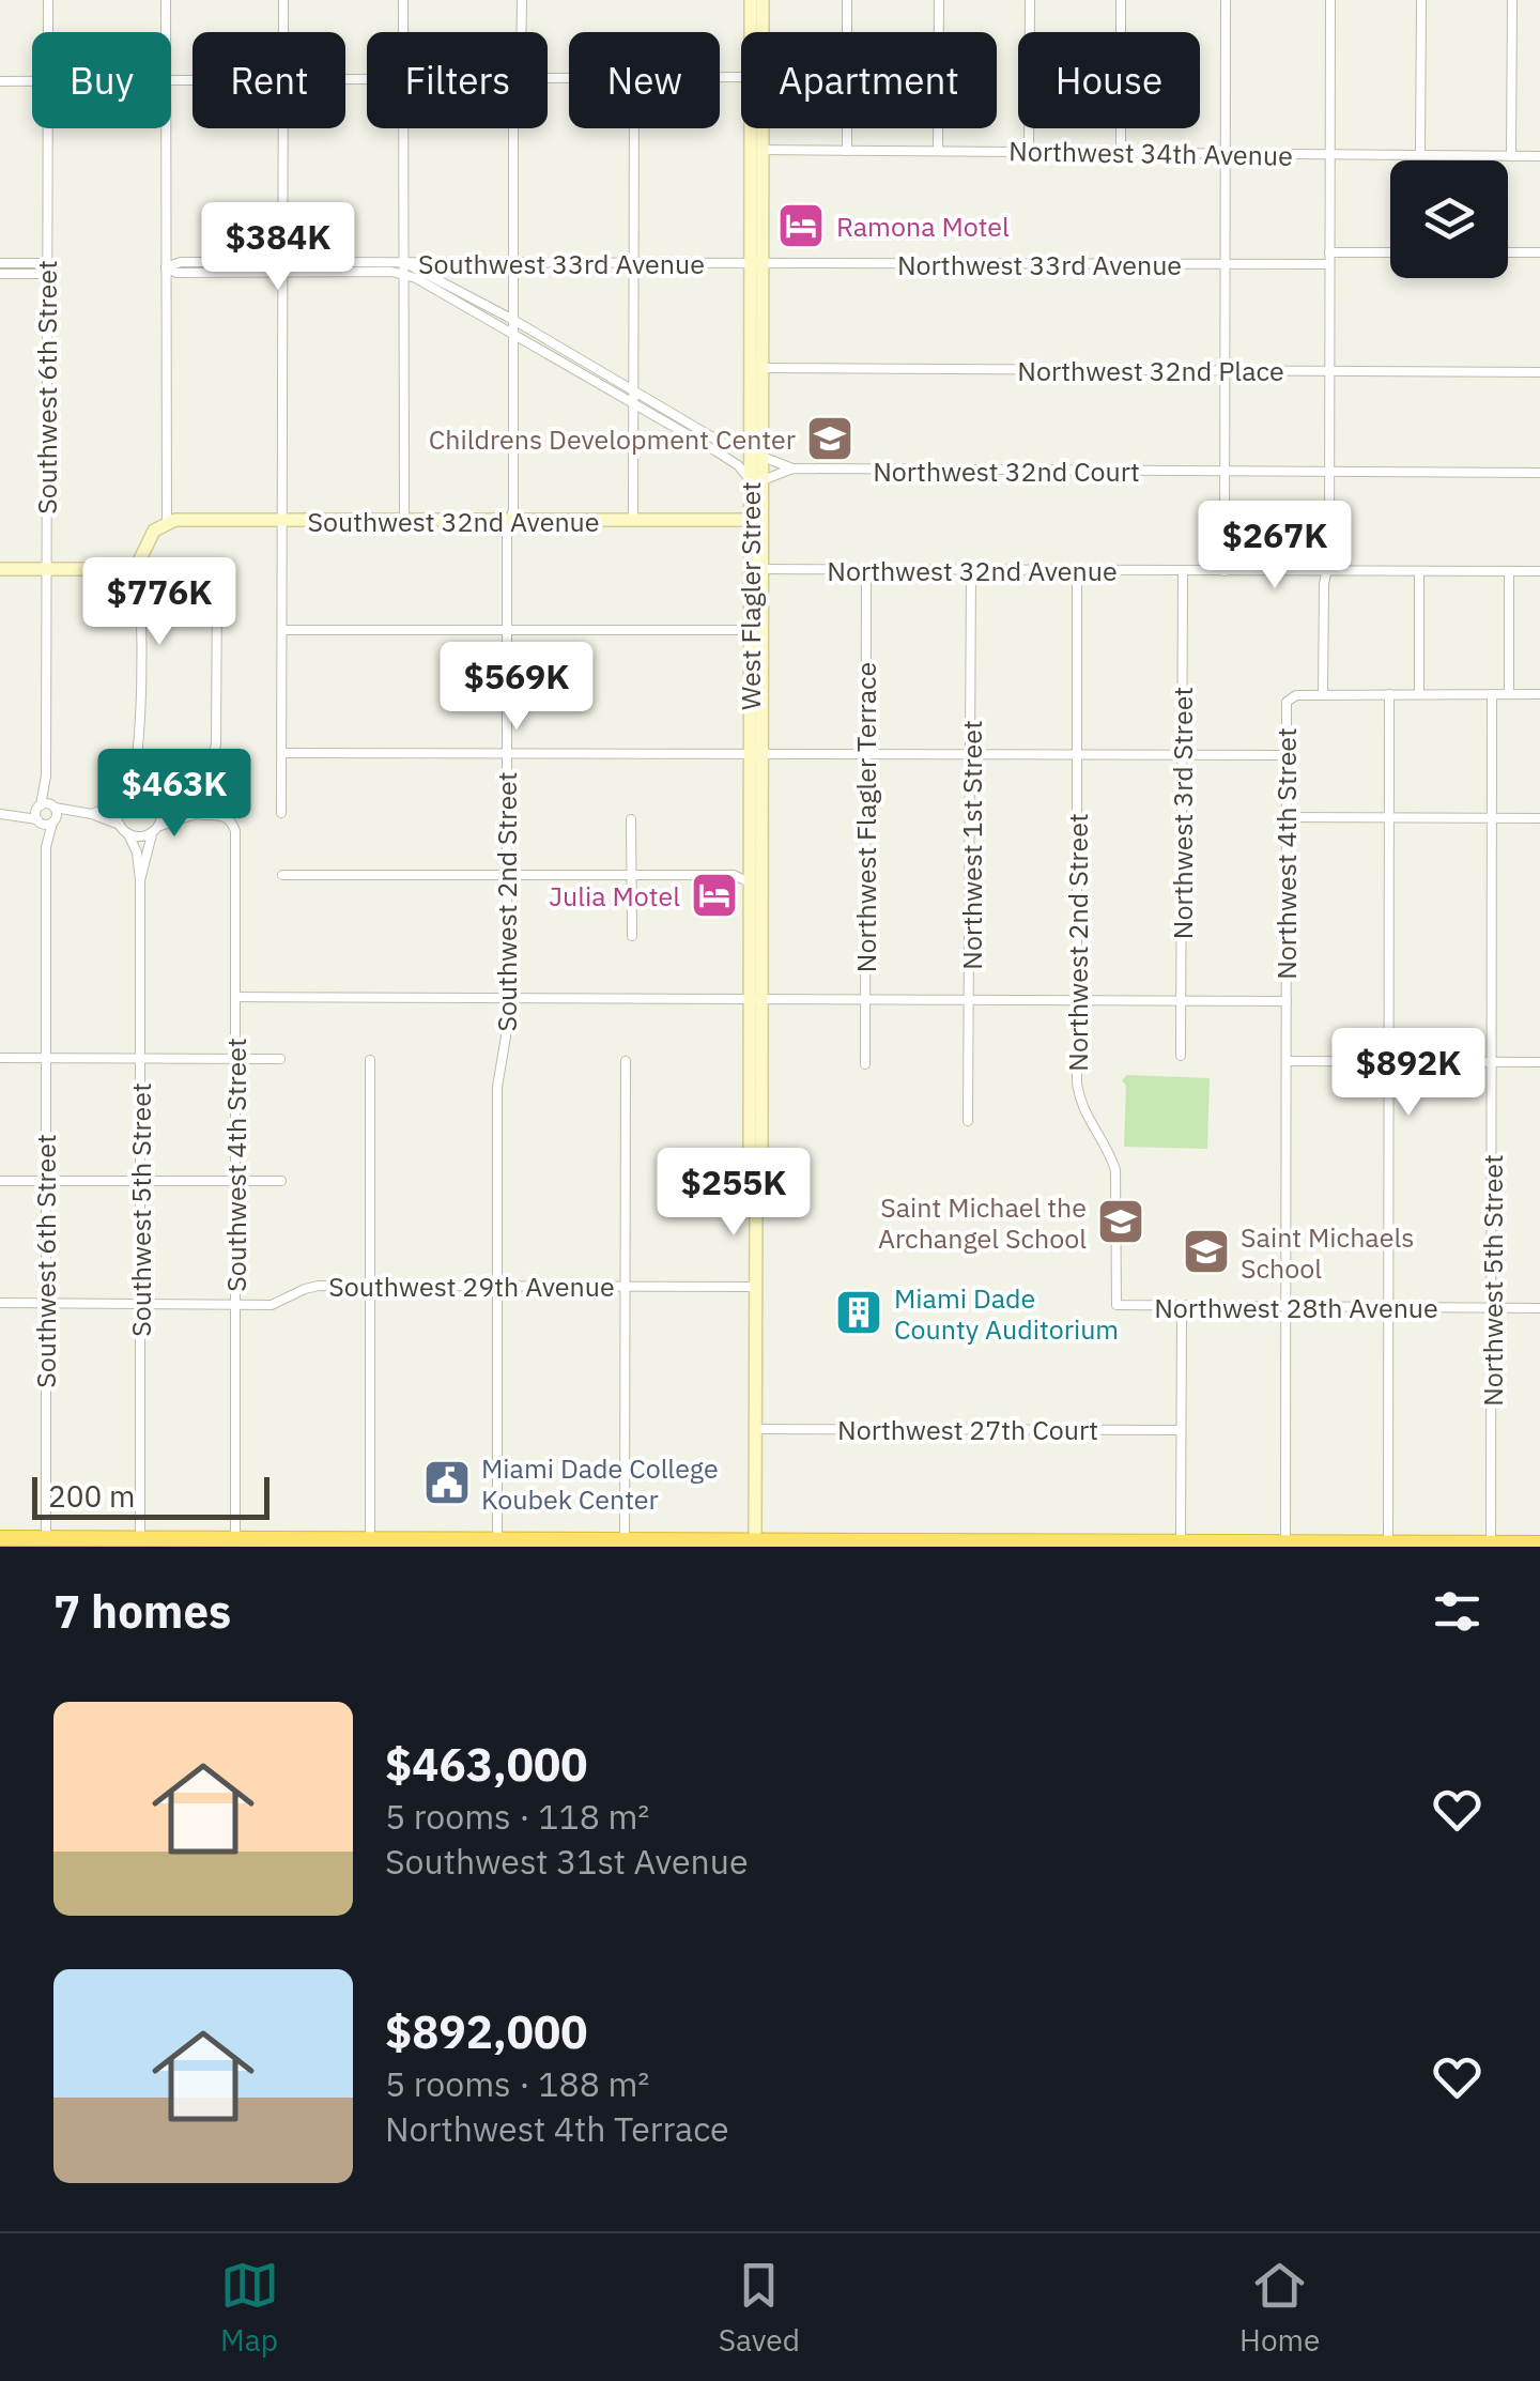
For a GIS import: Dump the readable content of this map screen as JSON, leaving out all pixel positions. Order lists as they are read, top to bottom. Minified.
{"streets":{"main road":["Southwest 32nd Avenue","West Flagler Street"],"street":["Northwest 34th Avenue","Southwest 33rd Avenue","Northwest 33rd Avenue","Northwest 32nd Place","Southwest 6th Street","Northwest 32nd Court","Northwest 32nd Avenue","Northwest 3rd Street","Northwest Flagler Terrace","Northwest 1st Street","Northwest 4th Street","Southwest 2nd Street","Northwest 2nd Street","Southwest 4th Street","Southwest 5th Street","Northwest 5th Street","Southwest 29th Avenue","Northwest 28th Avenue","Northwest 27th Court"]},"crossings":[["Northwest 34th Avenue","West Flagler Street"],["Northwest 34th Avenue","Northwest 4th Street"],["Southwest 33rd Avenue","Northwest 33rd Avenue"],["Southwest 33rd Avenue","West Flagler Street"],["Southwest 33rd Avenue","Southwest 2nd Street"],["Northwest 33rd Avenue","West Flagler Street"],["Northwest 33rd Avenue","Northwest 4th Street"],["Northwest 32nd Place","West Flagler Street"],["Northwest 32nd Place","Northwest 4th Street"],["Southwest 6th Street","Southwest 29th Avenue"],["Northwest 32nd Court","West Flagler Street"],["Northwest 32nd Court","Northwest 4th Street"],["Southwest 32nd Avenue","West Flagler Street"],["Southwest 32nd Avenue","Southwest 2nd Street"],["Northwest 32nd Avenue","West Flagler Street"],["Northwest 32nd Avenue","Northwest 3rd Street"],["Northwest 32nd Avenue","Northwest Flagler Terrace"],["Northwest 32nd Avenue","Northwest 1st Street"],["Northwest 32nd Avenue","Northwest 2nd Street"],["West Flagler Street","Southwest 29th Avenue"],["West Flagler Street","Northwest 27th Court"],["Northwest 4th Street","Northwest 28th Avenue"],["Southwest 2nd Street","Southwest 29th Avenue"],["Northwest 2nd Street","Northwest 28th Avenue"],["Southwest 4th Street","Southwest 29th Avenue"],["Southwest 5th Street","Southwest 29th Avenue"],["Northwest 5th Street","Northwest 28th Avenue"]],"places":{"hotel":["Ramona Motel","Julia Motel"],"school or university":["Childrens Development Center","Saint Michael the Archangel School","Saint Michaels School"],"building":["Miami Dade County Auditorium"],"public building":["Miami Dade College Koubek Center"]},"scale_bar":"200 m","page":{"chip":["Buy","Rent","Filters","New","Apartment","House"],"price":["$384K","$267K","$776K","$569K","$463K","$892K","$255K"],"scale":"200 m","heading":"7 homes","list":[{"name":"$463,000","note":"5 rooms · 118 m² · Southwest 31st Avenue"},{"name":"$892,000","note":"5 rooms · 188 m² · Northwest 4th Terrace"}],"tabs":["Map","Saved","Home"]}}
